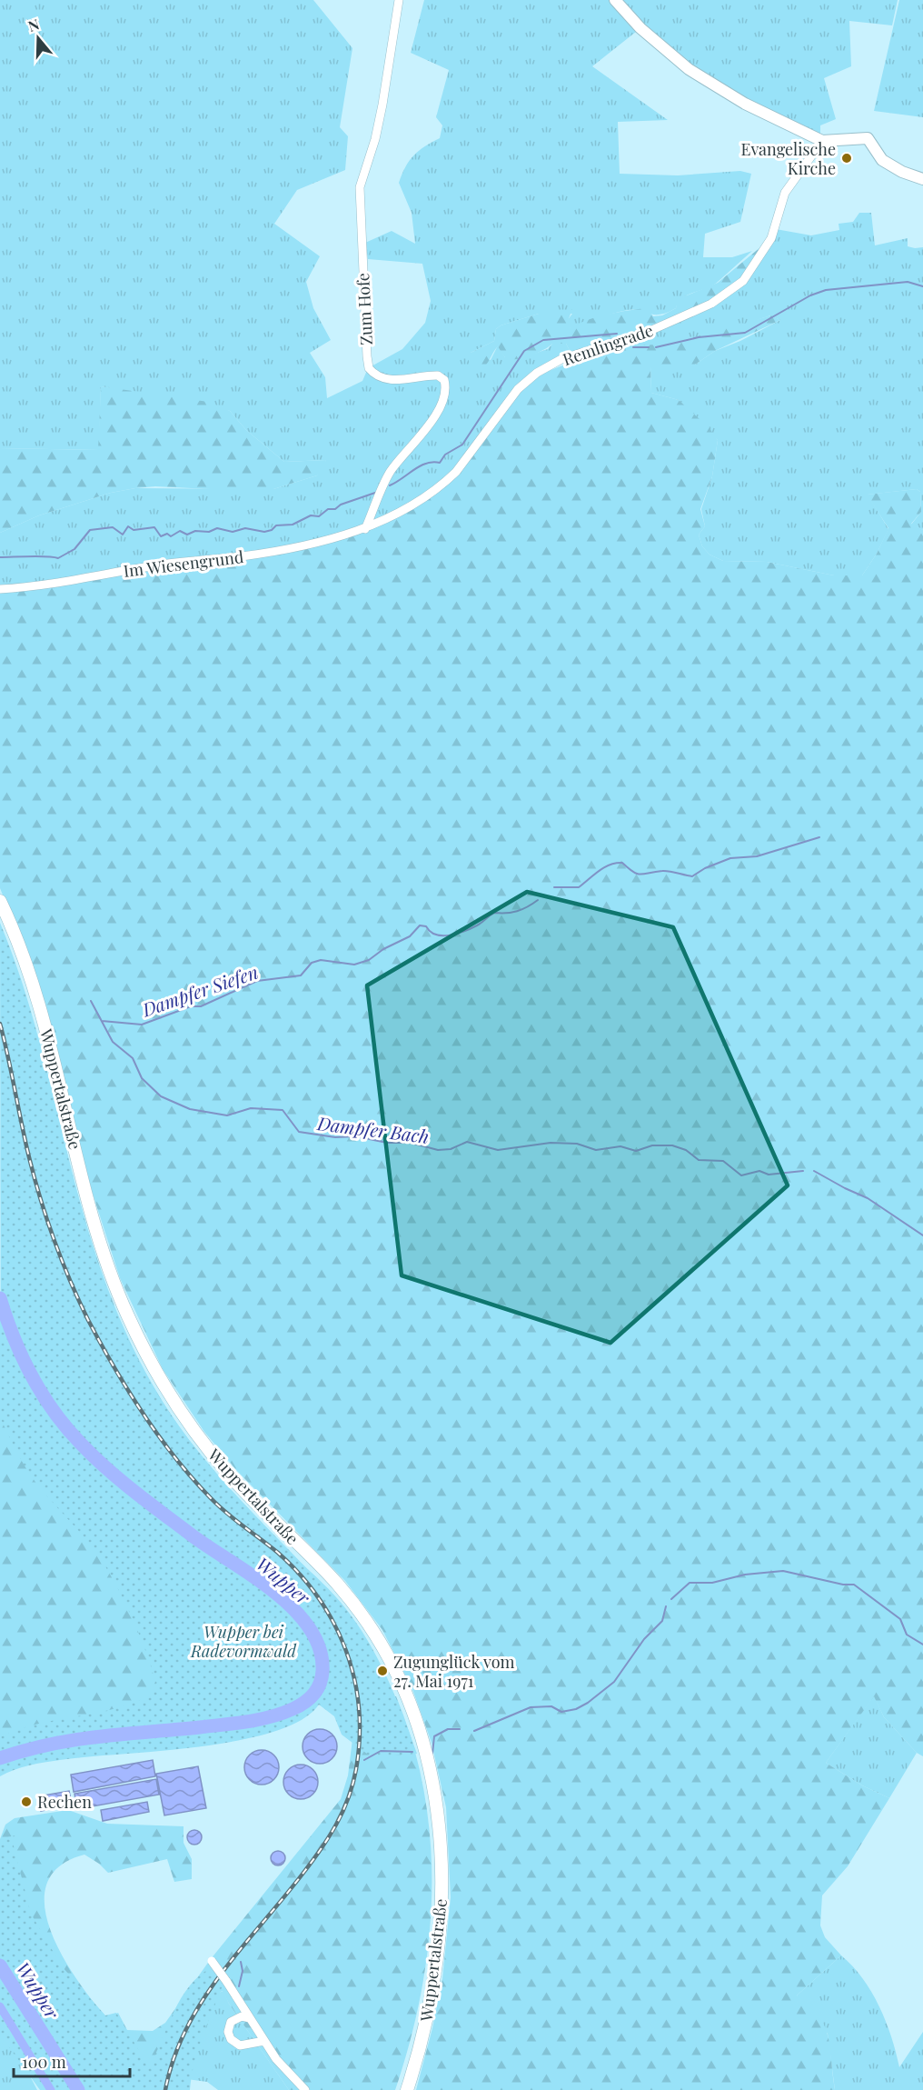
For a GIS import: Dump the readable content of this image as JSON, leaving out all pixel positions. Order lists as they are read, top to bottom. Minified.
{"streets":{"main road":["Wuppertalstraße"],"street":["Zum Hofe","Remlingrade","Im Wiesengrund"]},"crossings":[["Zum Hofe","Remlingrade"],["Zum Hofe","Im Wiesengrund"],["Remlingrade","Im Wiesengrund"]],"water":["Dampfer Siefen","Dampfer Bach","Wupper"],"parks":["Wupper bei Radevormwald"],"places":["Evangelische Kirche","Zugunglück vom 27. Mai 1971","Rechen"],"scale_bar":"100 m","north":"top"}
